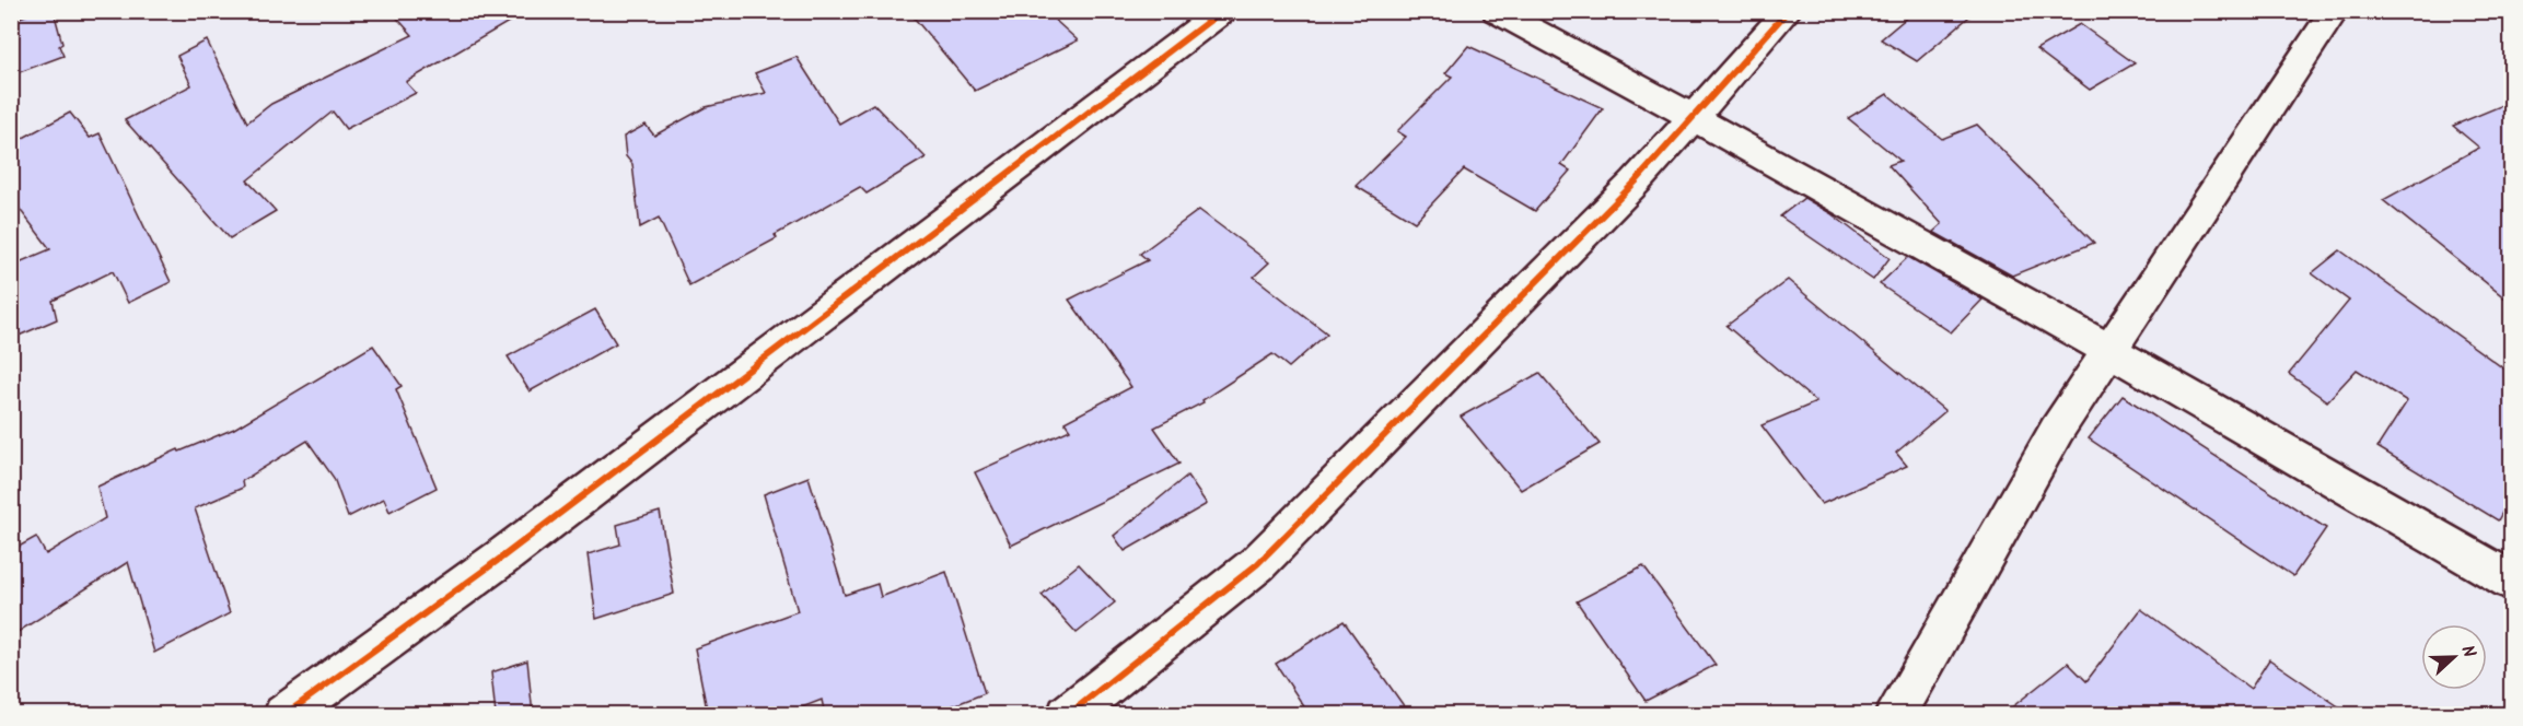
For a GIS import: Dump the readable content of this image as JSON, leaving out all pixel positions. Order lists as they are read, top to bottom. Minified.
{"north":"right"}
